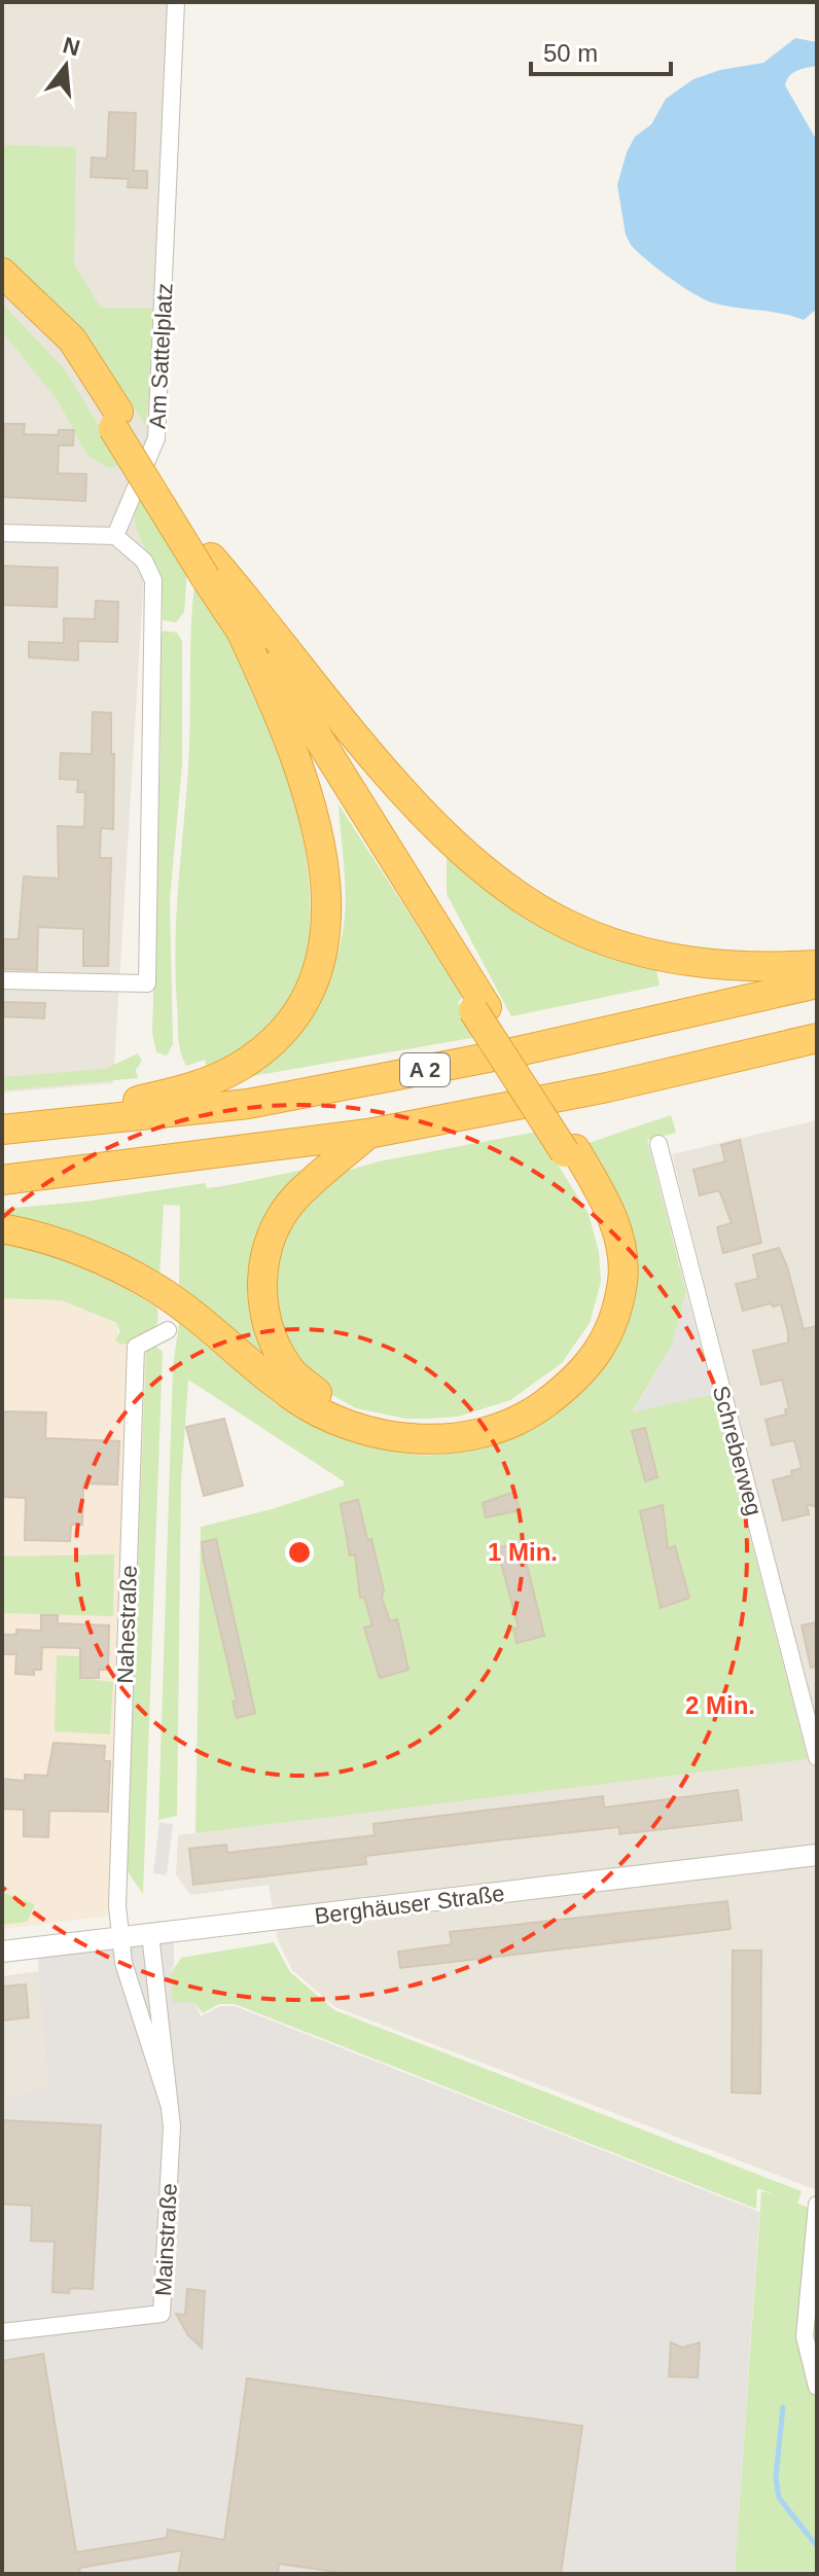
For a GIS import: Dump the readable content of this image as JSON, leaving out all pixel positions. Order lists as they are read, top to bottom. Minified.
{"streets":{"highway":["A 2"],"street":["Am Sattelplatz","Schreberweg","Nahestraße","Berghäuser Straße","Mainstraße"]},"crossings":[["Nahestraße","Berghäuser Straße"],["Nahestraße","Mainstraße"],["Berghäuser Straße","Mainstraße"]],"scale_bar":"50 m","north":"top","rings":["1 Min.","2 Min."]}
